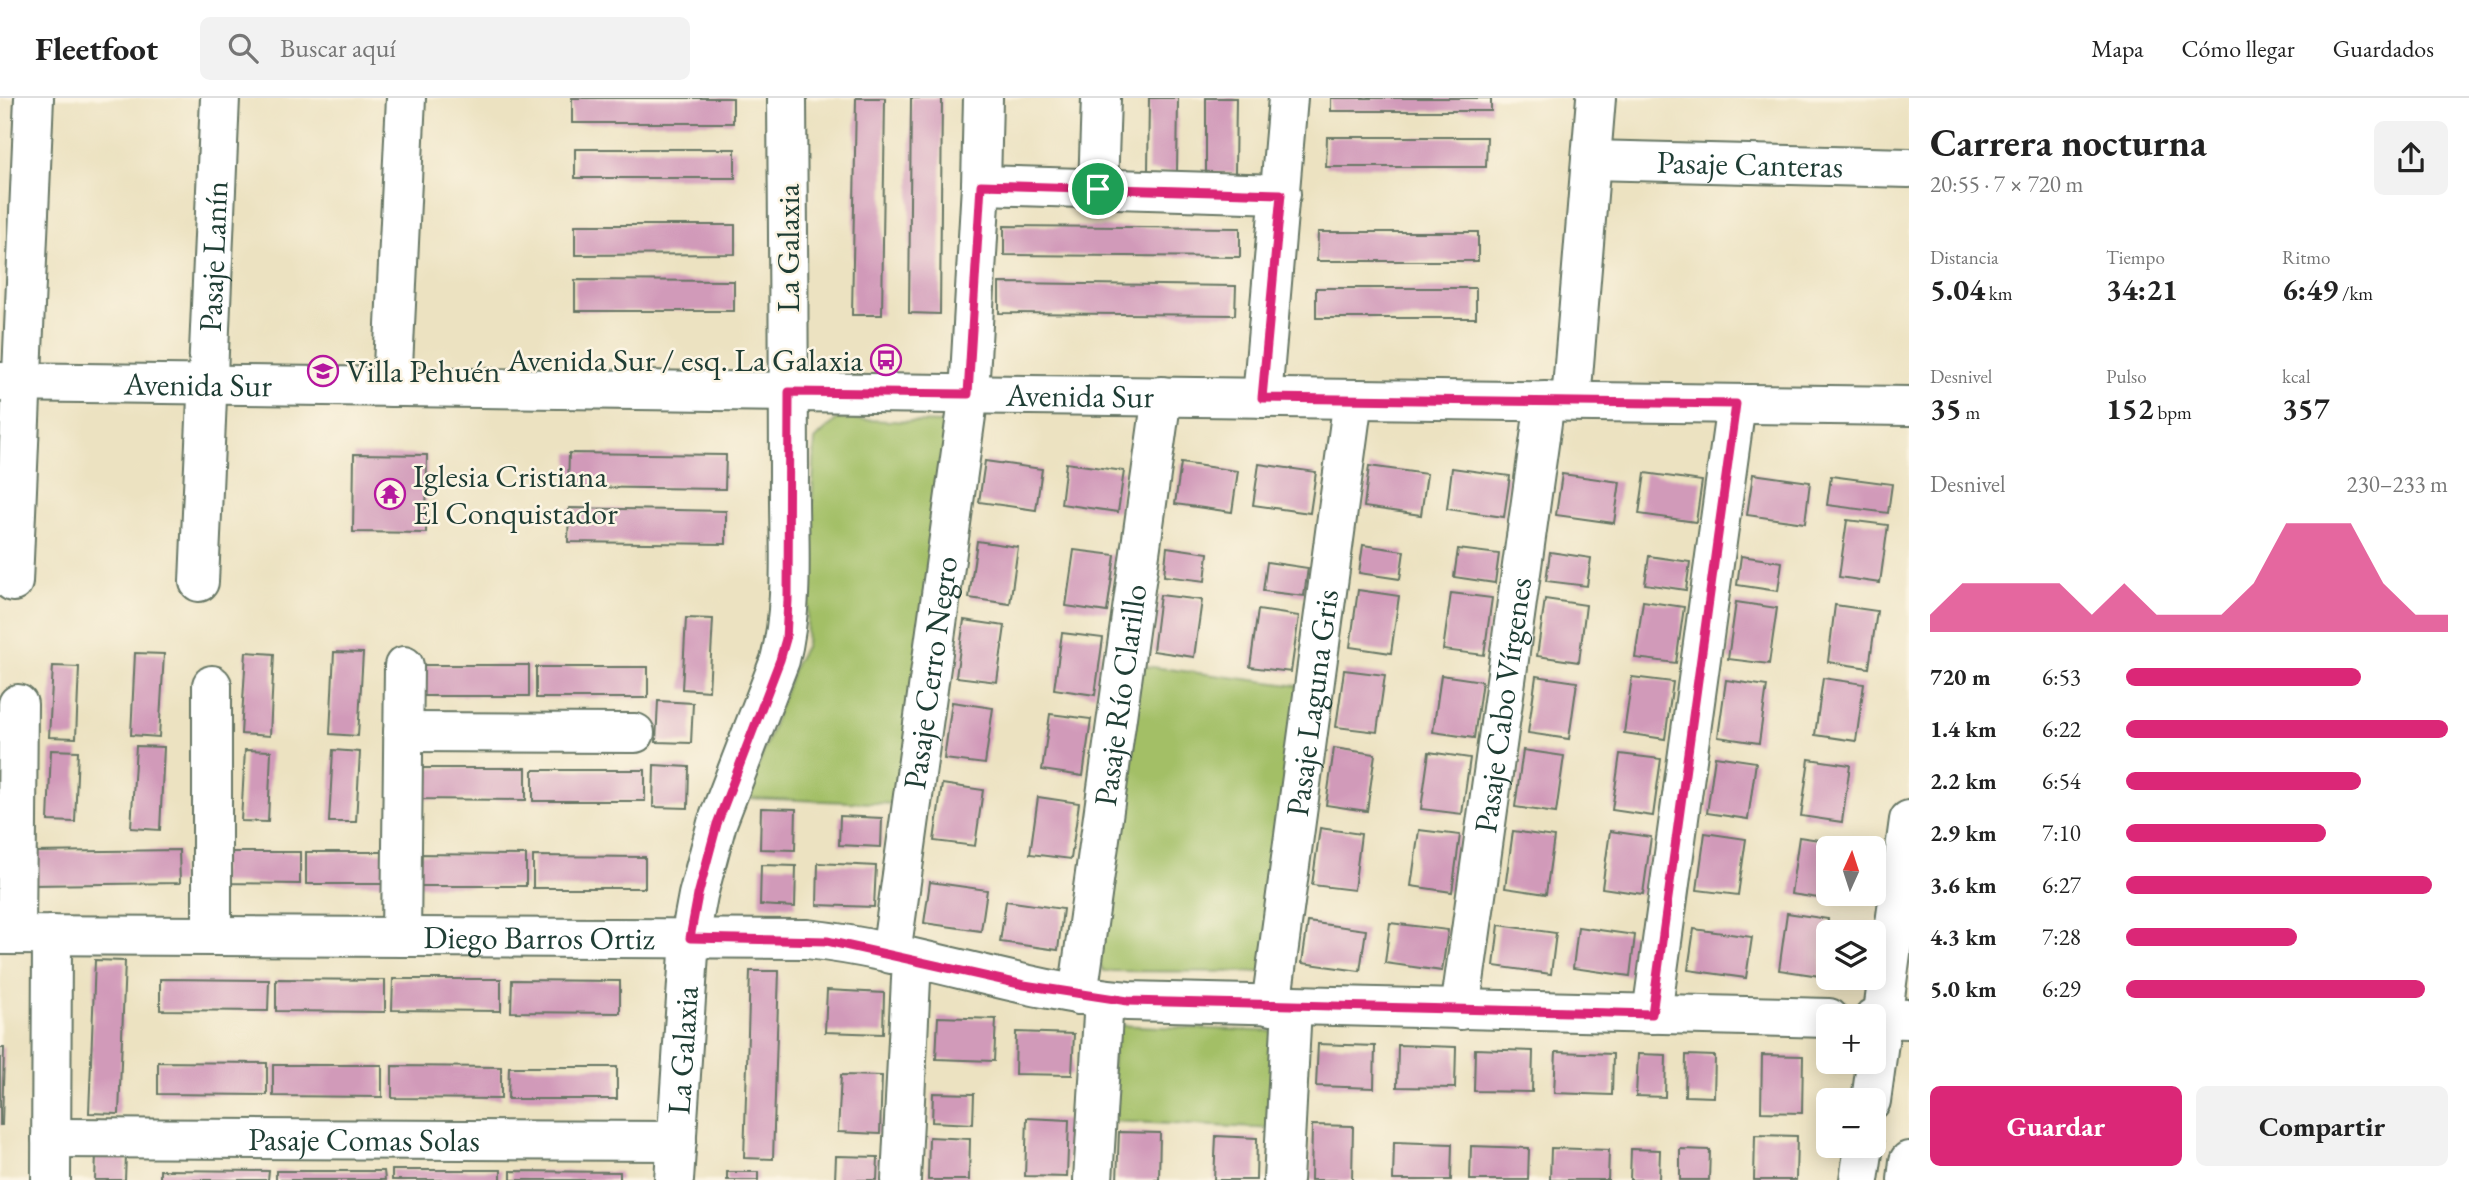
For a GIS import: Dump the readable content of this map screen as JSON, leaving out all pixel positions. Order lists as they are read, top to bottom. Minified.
{"streets":{"street":["Pasaje Canteras","La Galaxia","Pasaje Lanín","Avenida Sur","Pasaje Cerro Negro","Pasaje Río Clarillo","Pasaje Laguna Gris","Pasaje Cabo Vírgenes","Diego Barros Ortiz","Pasaje Comas Solas"]},"crossings":[["Pasaje Canteras","Pasaje Cabo Vírgenes"],["La Galaxia","Avenida Sur"],["La Galaxia","Diego Barros Ortiz"],["La Galaxia","Pasaje Comas Solas"],["Pasaje Lanín","Avenida Sur"],["Avenida Sur","Pasaje Cerro Negro"],["Avenida Sur","Pasaje Río Clarillo"],["Avenida Sur","Pasaje Laguna Gris"],["Avenida Sur","Pasaje Cabo Vírgenes"],["Pasaje Cerro Negro","Diego Barros Ortiz"],["Pasaje Río Clarillo","Diego Barros Ortiz"],["Pasaje Laguna Gris","Diego Barros Ortiz"],["Pasaje Cabo Vírgenes","Diego Barros Ortiz"]],"places":{"bus stop":["Avenida Sur / esq. La Galaxia"],"school or university":["Villa Pehuén"],"temple":["Iglesia Cristiana El Conquistador"]},"north":"top","page":{"header":"Fleetfoot","search":"Buscar aquí","nav":["Mapa","Cómo llegar","Guardados"],"heading":["Carrera nocturna","20:55 · 7 × 720 m"],"stats":[["Distancia","5.04 km"],["Tiempo","34:21"],["Ritmo","6:49 /km"],["Desnivel","35 m"],["Pulso","152 bpm"],["kcal","357"]],"chart":["Desnivel","230–233 m"],"list":[{"name":"720 m","note":"6:53"},{"name":"1.4 km","note":"6:22"},{"name":"2.2 km","note":"6:54"},{"name":"2.9 km","note":"7:10"},{"name":"3.6 km","note":"6:27"},{"name":"4.3 km","note":"7:28"},{"name":"5.0 km","note":"6:29"}],"map_buttons":["+","−"],"buttons":["Guardar","Compartir"]}}
